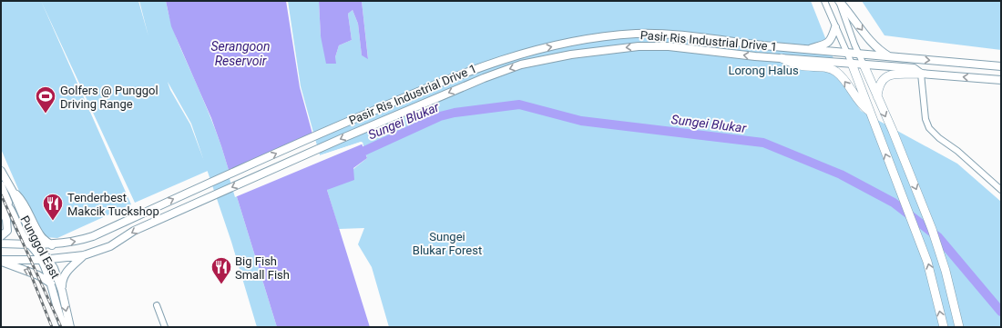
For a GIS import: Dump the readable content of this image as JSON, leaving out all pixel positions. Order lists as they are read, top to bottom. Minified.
{"streets":{"main road":["Pasir Ris Industrial Drive 1","Punggol East"]},"crossings":[["Pasir Ris Industrial Drive 1","Punggol East"]],"water":["Serangoon Reservoir","Sungei Blukar"],"parks":["Lorong Halus","Sungei Blukar Forest"],"places":{"sports":["Golfers @ Punggol Driving Range"],"restaurant":["Tenderbest Makcik Tuckshop","Big Fish Small Fish"]}}
